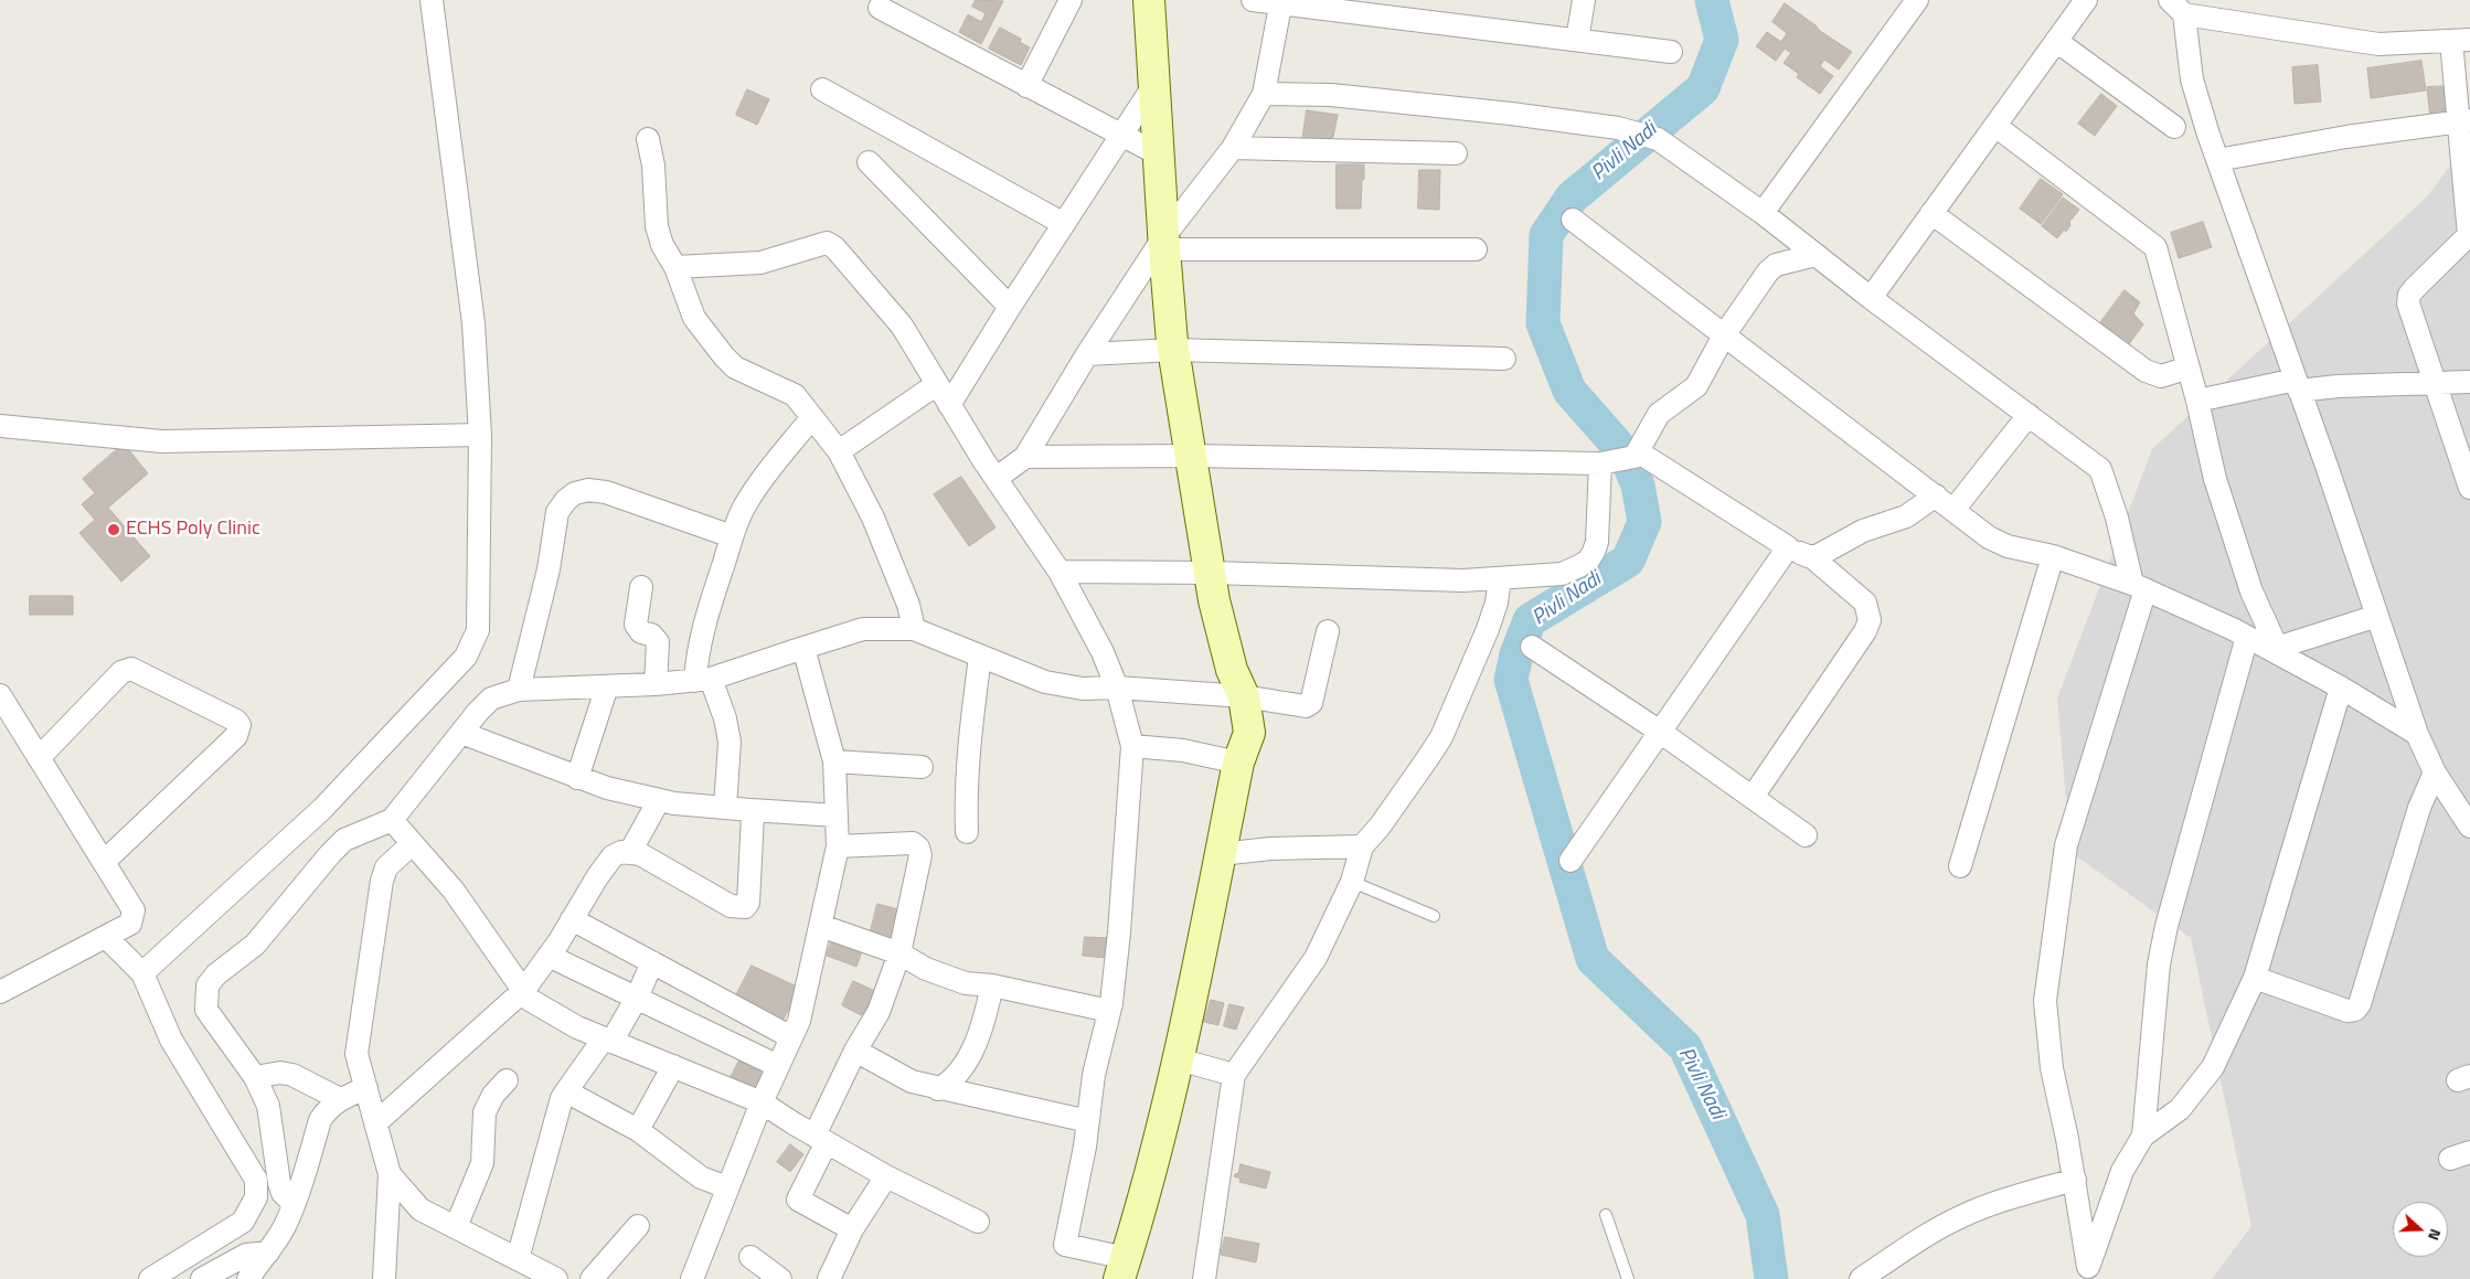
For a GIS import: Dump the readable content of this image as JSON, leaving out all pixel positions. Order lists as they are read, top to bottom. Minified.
{"water":["Pivli Nadi"],"places":["ECHS Poly Clinic"],"north":"right"}
